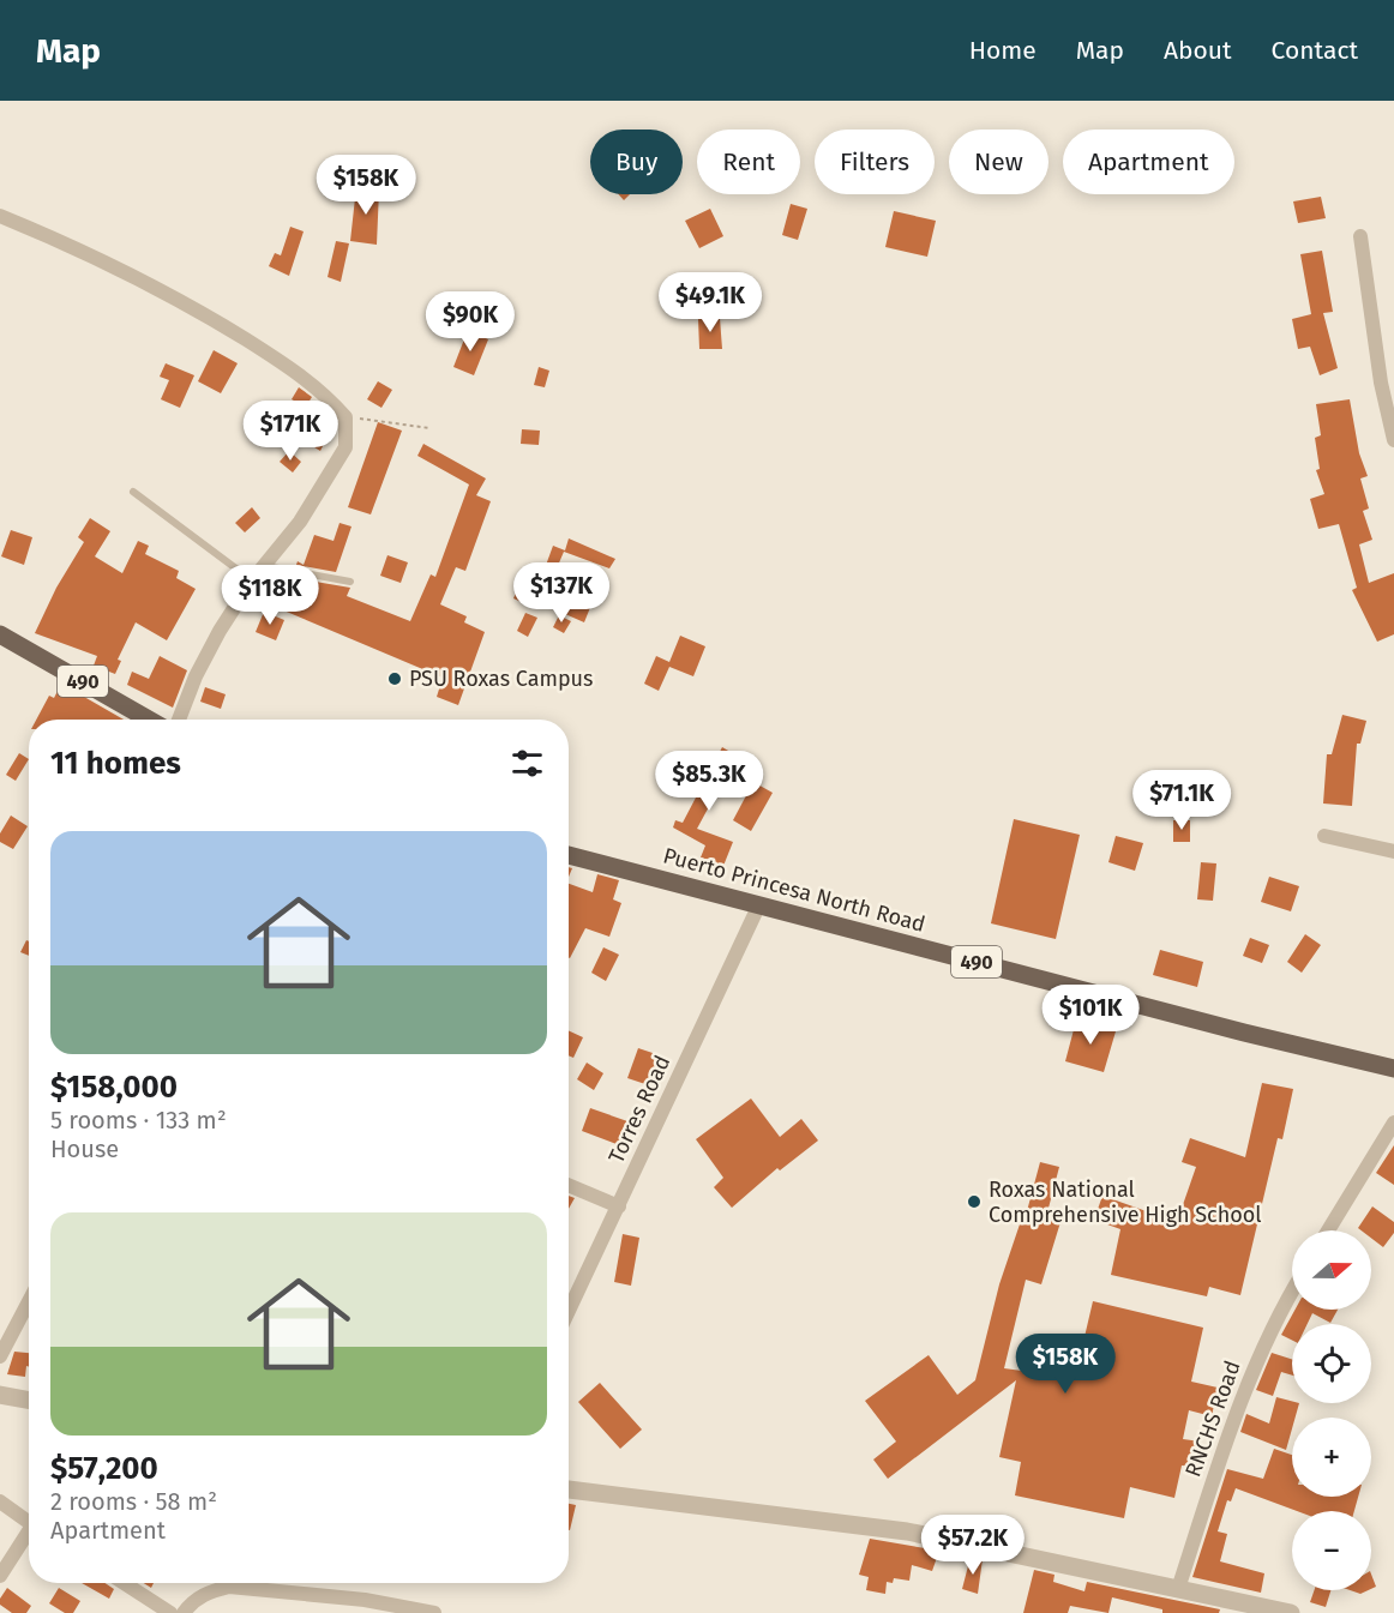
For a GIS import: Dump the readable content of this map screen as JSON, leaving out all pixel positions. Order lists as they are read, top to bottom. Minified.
{"streets":{"main road":["490","Puerto Princesa North Road"],"street":["Torres Road","RNCHS Road"]},"crossings":[["Puerto Princesa North Road","Torres Road"]],"places":["PSU Roxas Campus","Roxas National Comprehensive High School"],"north":"right","page":{"header":"Map","nav":["Home","Map","About","Contact"],"chip":["Buy","Rent","Filters","New","Apartment"],"price":["$158K","$49.1K","$90K","$171K","$137K","$118K","$85.3K","$71.1K","$101K","$158K","$57.2K"],"heading":"11 homes","list":[{"name":"$158,000","note":"5 rooms · 133 m² · House"},{"name":"$57,200","note":"2 rooms · 58 m² · Apartment"}],"map_buttons":["+","−"]}}
